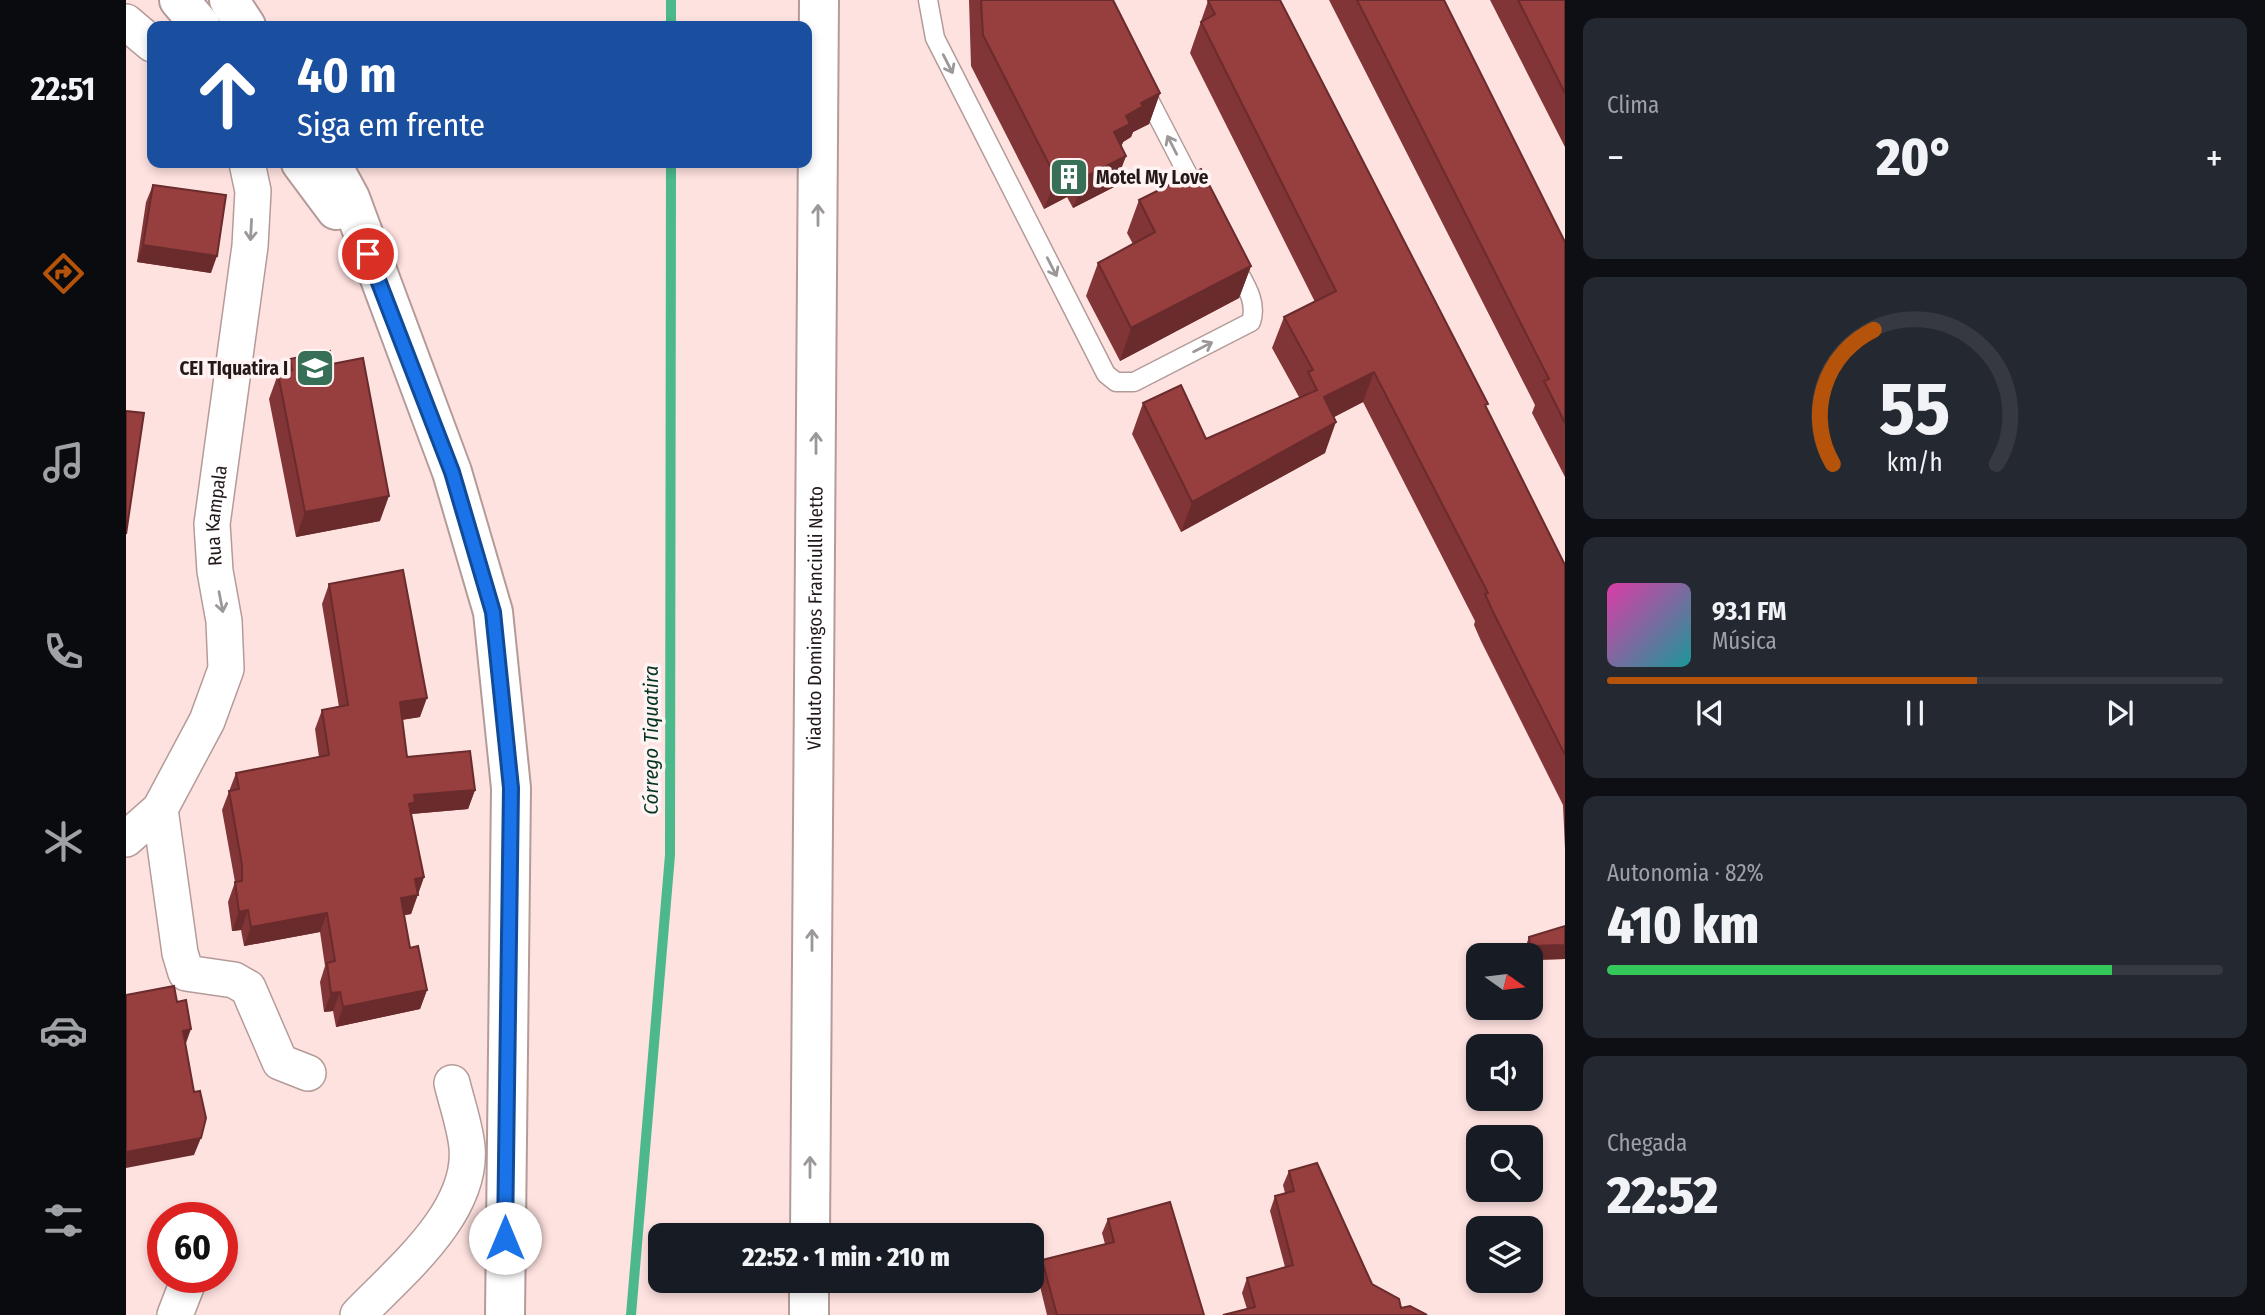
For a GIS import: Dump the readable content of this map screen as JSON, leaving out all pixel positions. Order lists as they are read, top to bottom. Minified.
{"streets":{"main road":["Viaduto Domingos Franciulli Netto"],"street":["Rua Kampala"]},"one_way":["Rua Kampala"],"water":["Córrego Tiquatira"],"places":{"building":["Motel My Love"],"school or university":["CEI TIquatira I"]},"north":"right","page":{"tabs":"22:51","tile":["Clima",["Autonomia · 82%","410 km"],["Chegada","22:52"]],"turn":["40 m","Siga em frente"],"heat":["−","20°","+"],"song":["93.1 FM","Música"],"limit":"60","trip":"22:52 · 1 min · 210 m","gauge":["55","km/h"]}}
